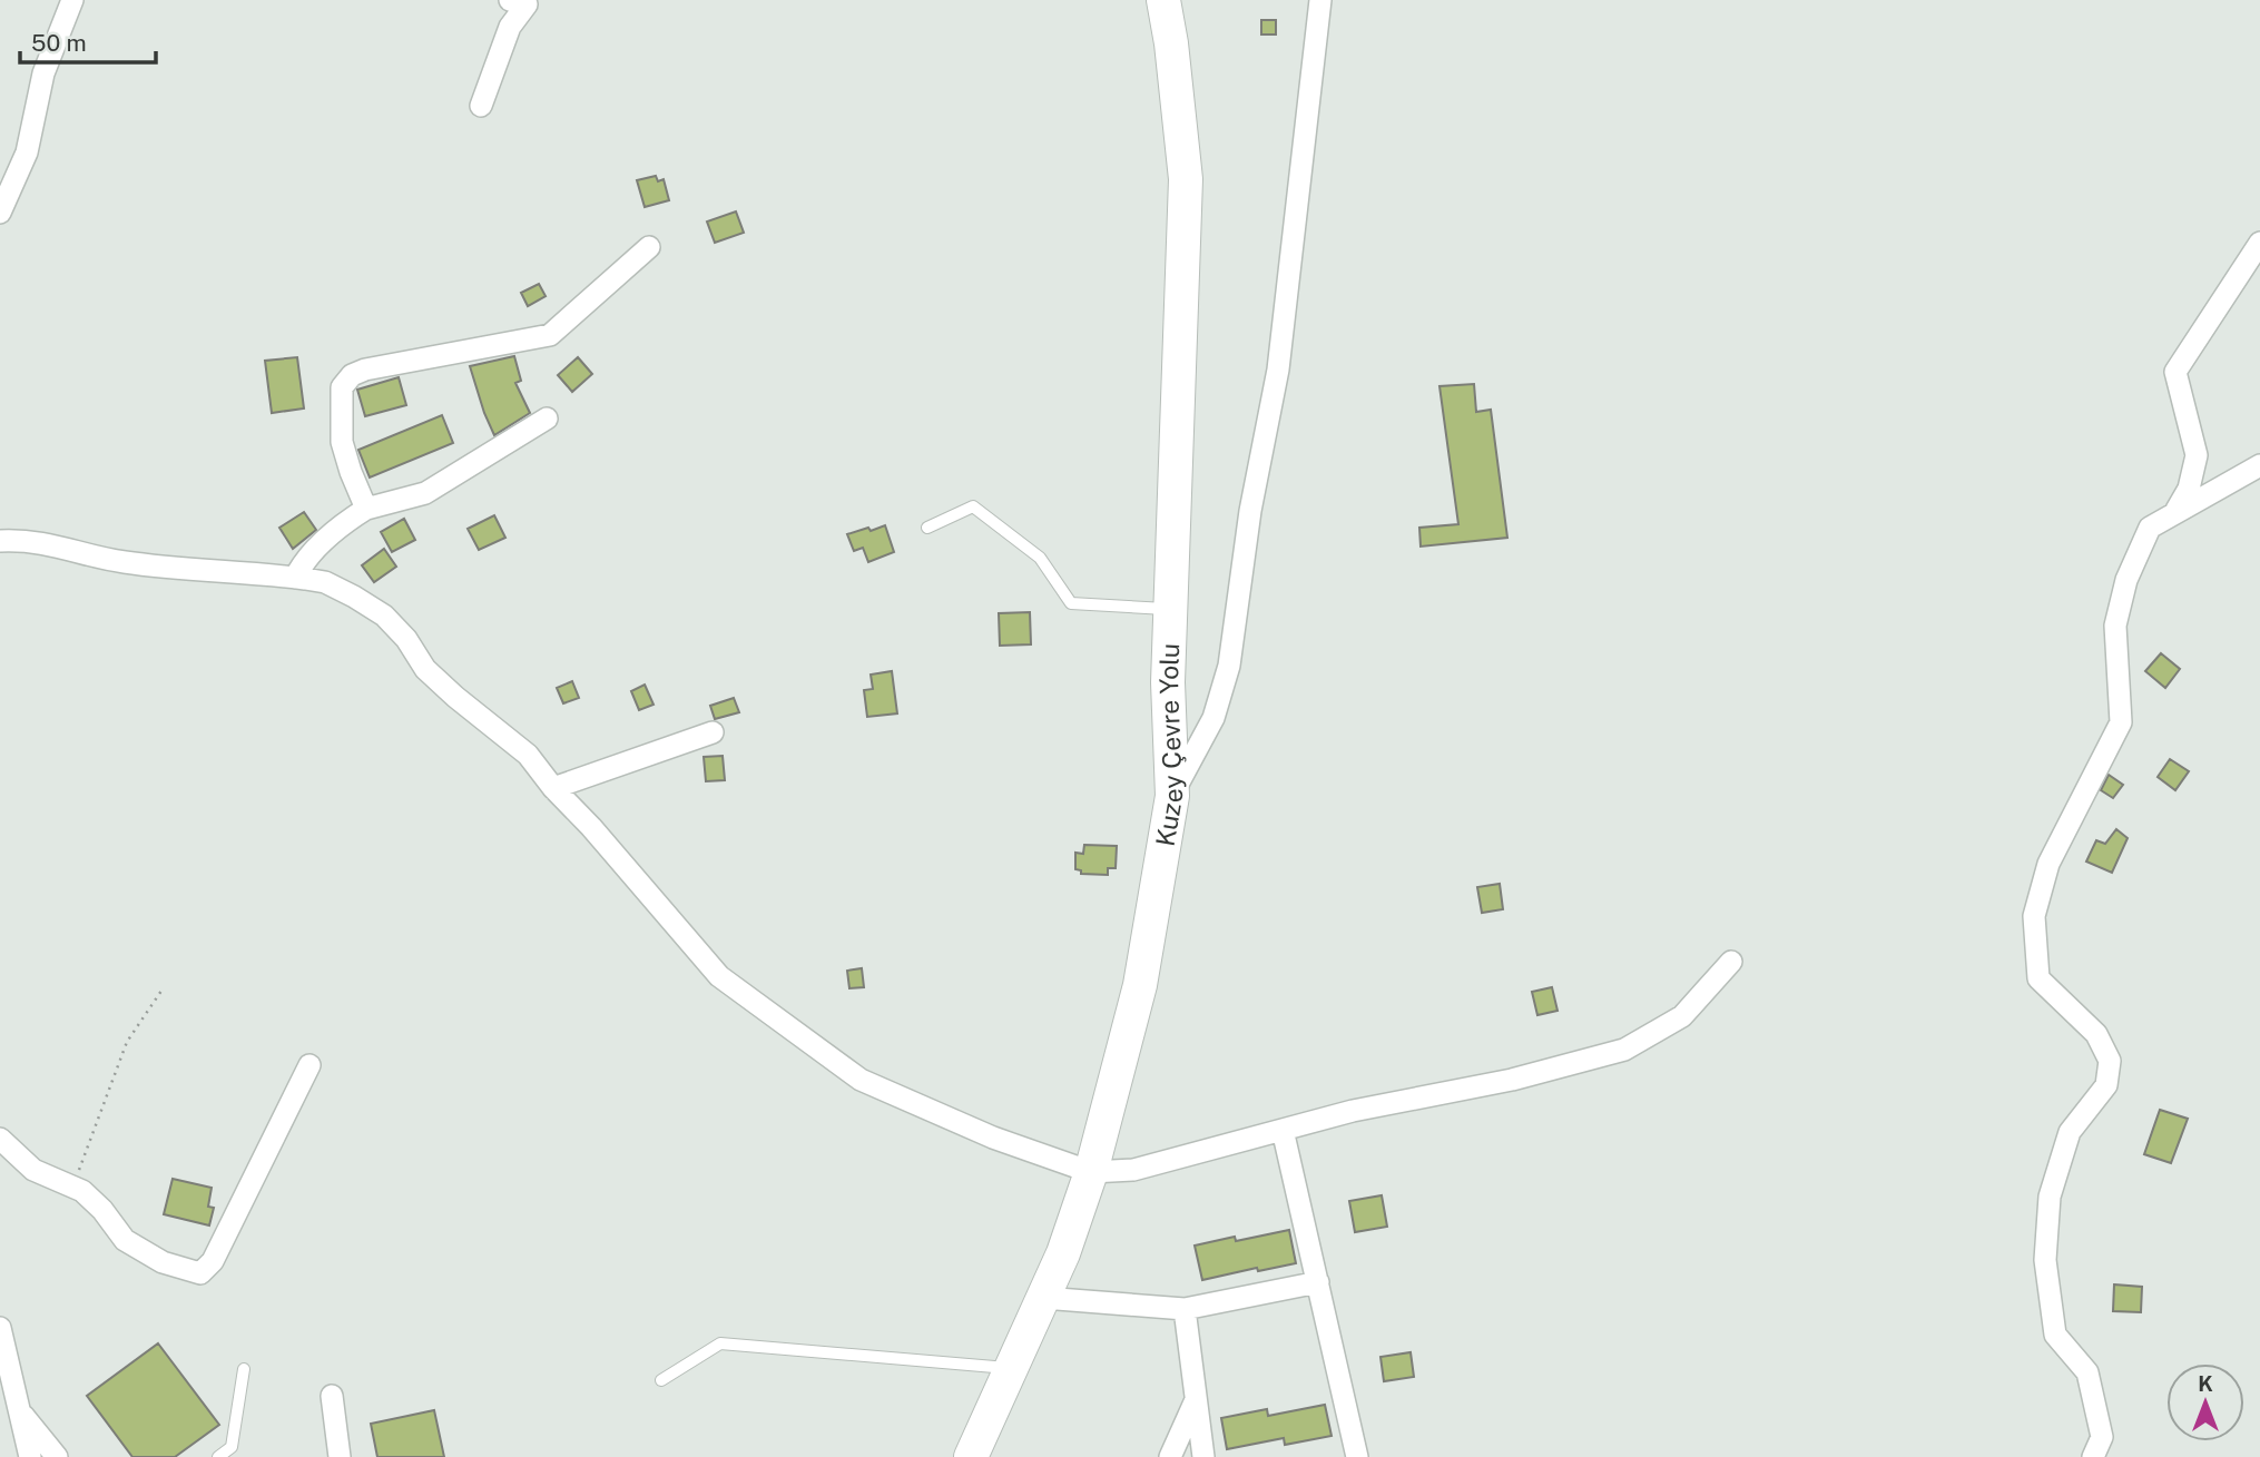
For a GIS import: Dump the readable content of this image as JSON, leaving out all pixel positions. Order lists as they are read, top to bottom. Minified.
{"streets":{"main road":["Kuzey Çevre Yolu"]},"scale_bar":"50 m","north":"top"}
